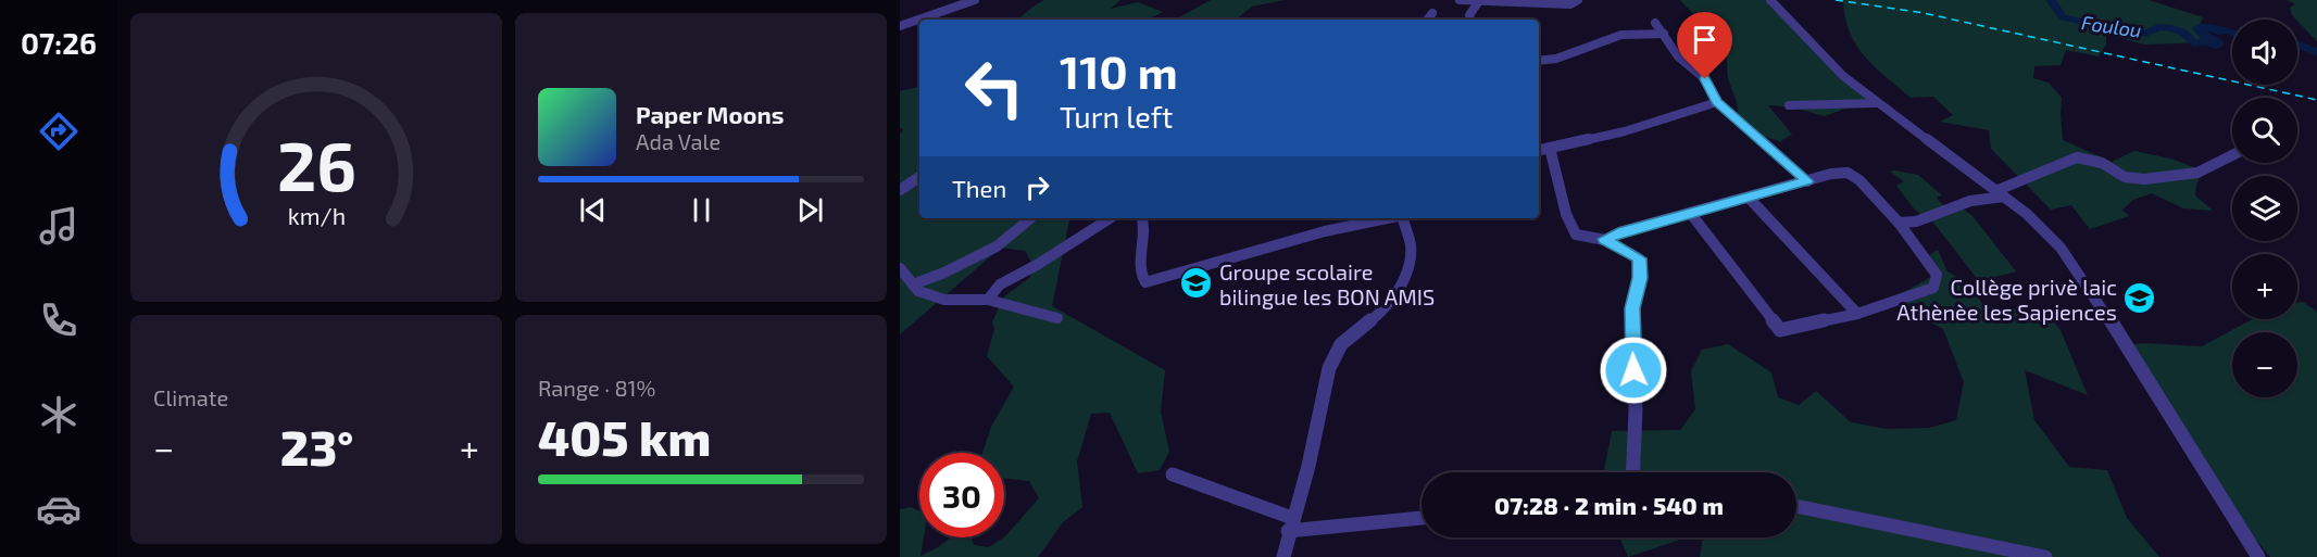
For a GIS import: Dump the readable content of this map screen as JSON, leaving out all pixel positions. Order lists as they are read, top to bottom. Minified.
{"water":["Foulou"],"places":{"school or university":["Groupe scolaire bilingue les BON AMIS","Collège privè laic Athènèe les Sapiences"]},"page":{"tabs":"07:26","map_buttons":["+","−"],"turn":["110 m","Turn left"],"song":["Paper Moons","Ada Vale"],"then":"Then","tile":["Climate",["Range · 81%","405 km"]],"heat":["−","23°","+"],"limit":"30","trip":"07:28 · 2 min · 540 m","gauge":["26","km/h"]}}
